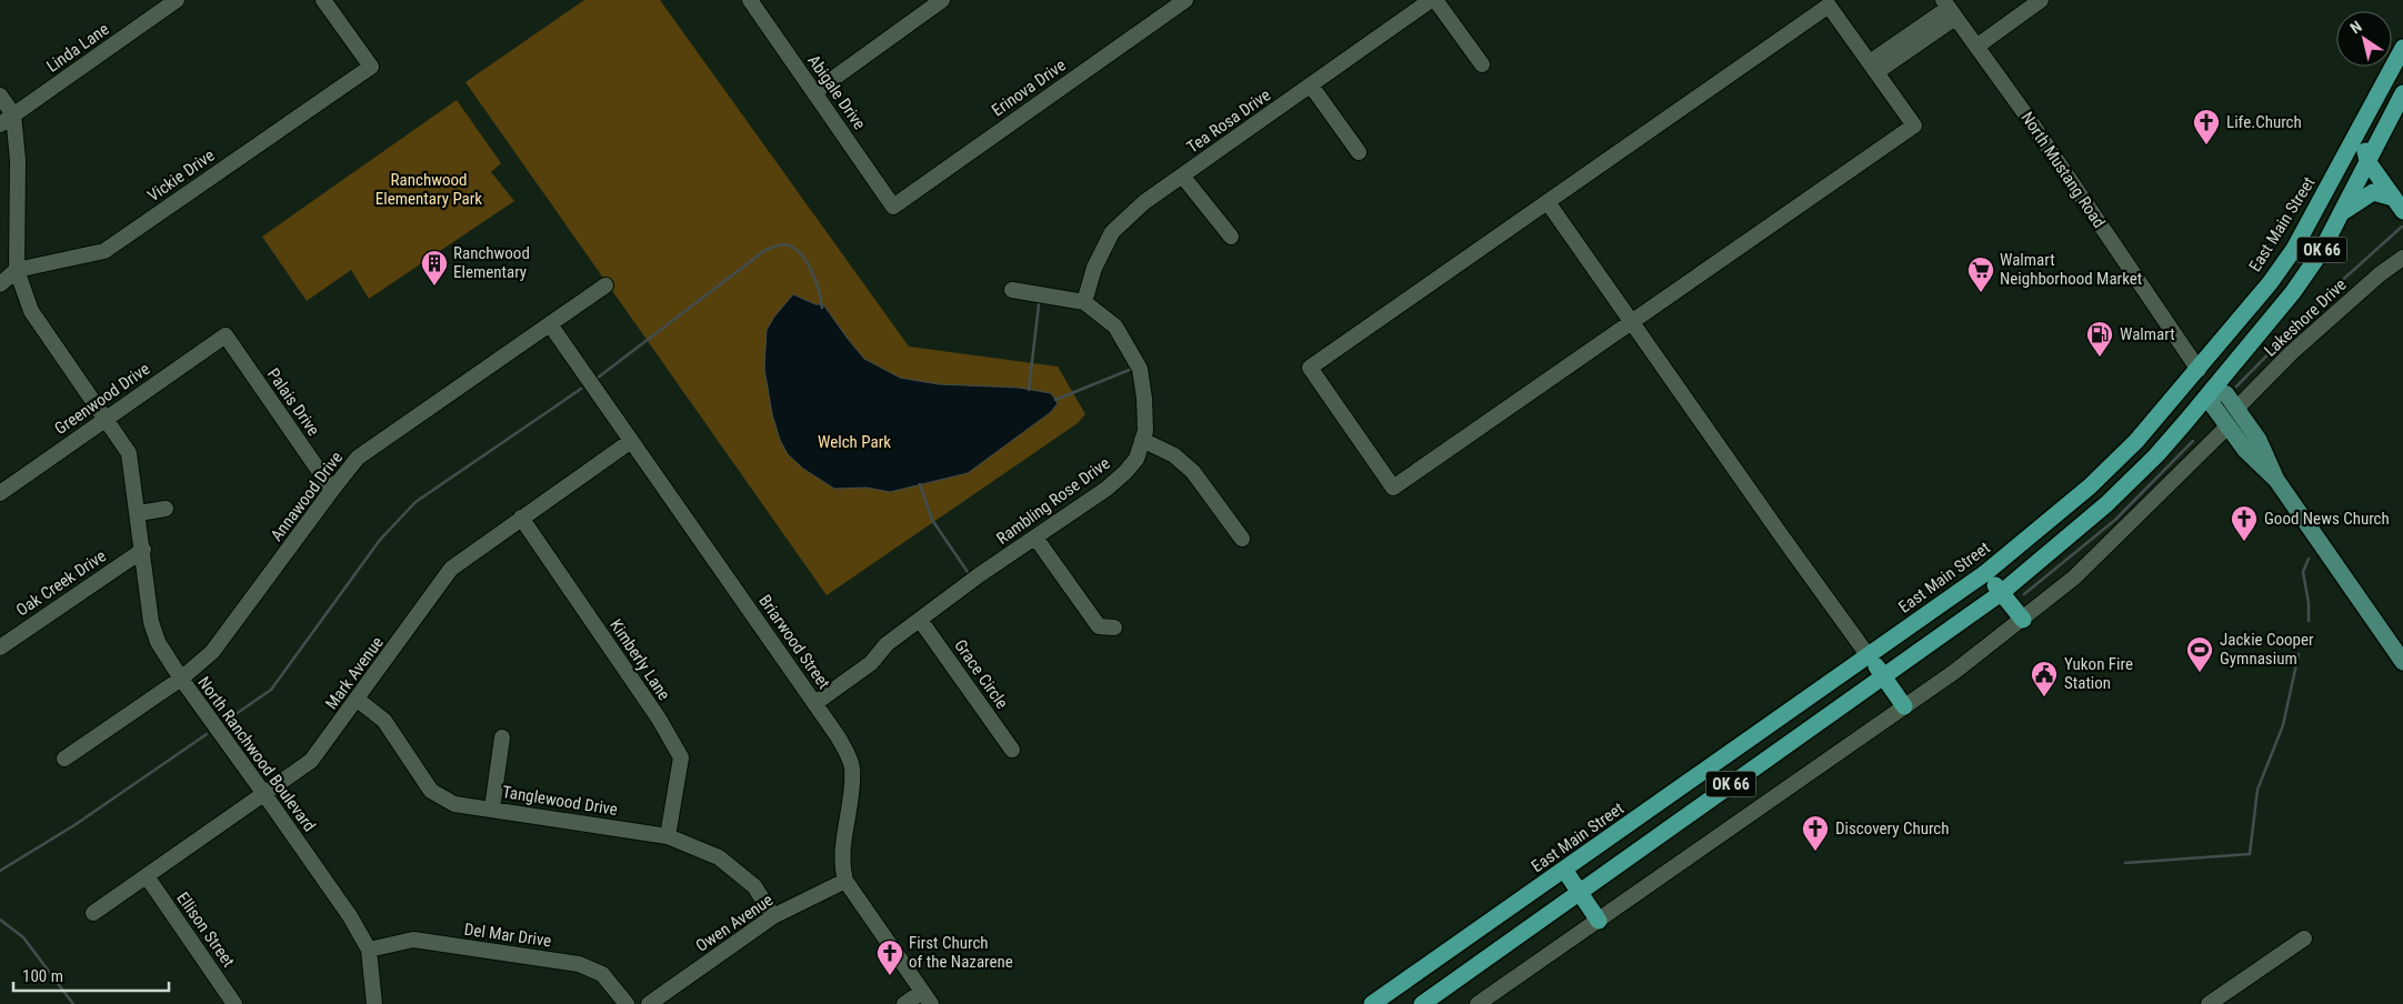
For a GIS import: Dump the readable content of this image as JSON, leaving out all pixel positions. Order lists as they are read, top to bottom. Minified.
{"streets":{"highway":["East Main Street","OK 66"],"street":["Linda Lane","Erinova Drive","Abigale Drive","Tea Rosa Drive","North Mustang Road","Vickie Drive","Lakeshore Drive","Greenwood Drive","Palais Drive","Annawood Drive","Rambling Rose Drive","Oak Creek Drive","Briarwood Street","Kimberly Lane","Mark Avenue","Grace Circle","North Ranchwood Boulevard","Tanglewood Drive","Owen Avenue","Ellison Street","Del Mar Drive"]},"crossings":[["Linda Lane","North Ranchwood Boulevard"],["Erinova Drive","Abigale Drive"],["Tea Rosa Drive","Rambling Rose Drive"],["North Mustang Road","East Main Street"],["Vickie Drive","North Ranchwood Boulevard"],["Greenwood Drive","Palais Drive"],["Greenwood Drive","North Ranchwood Boulevard"],["Palais Drive","Annawood Drive"],["Annawood Drive","Briarwood Street"],["Annawood Drive","North Ranchwood Boulevard"],["Rambling Rose Drive","Briarwood Street"],["Rambling Rose Drive","Grace Circle"],["Oak Creek Drive","North Ranchwood Boulevard"],["Briarwood Street","Mark Avenue"],["Briarwood Street","Owen Avenue"],["Kimberly Lane","Mark Avenue"],["Kimberly Lane","Tanglewood Drive"],["Mark Avenue","North Ranchwood Boulevard"],["Mark Avenue","Tanglewood Drive"],["Mark Avenue","Ellison Street"],["North Ranchwood Boulevard","Del Mar Drive"],["Tanglewood Drive","Owen Avenue"]],"parks":["Ranchwood Elementary Park","Welch Park"],"places":{"church":["Life.Church","Good News Church","Discovery Church","First Church of the Nazarene"],"building":["Ranchwood Elementary"],"supermarket":["Walmart Neighborhood Market"],"fuel station":["Walmart"],"sports":["Jackie Cooper Gymnasium"],"public building":["Yukon Fire Station"]},"scale_bar":"100 m","north":"top left"}
